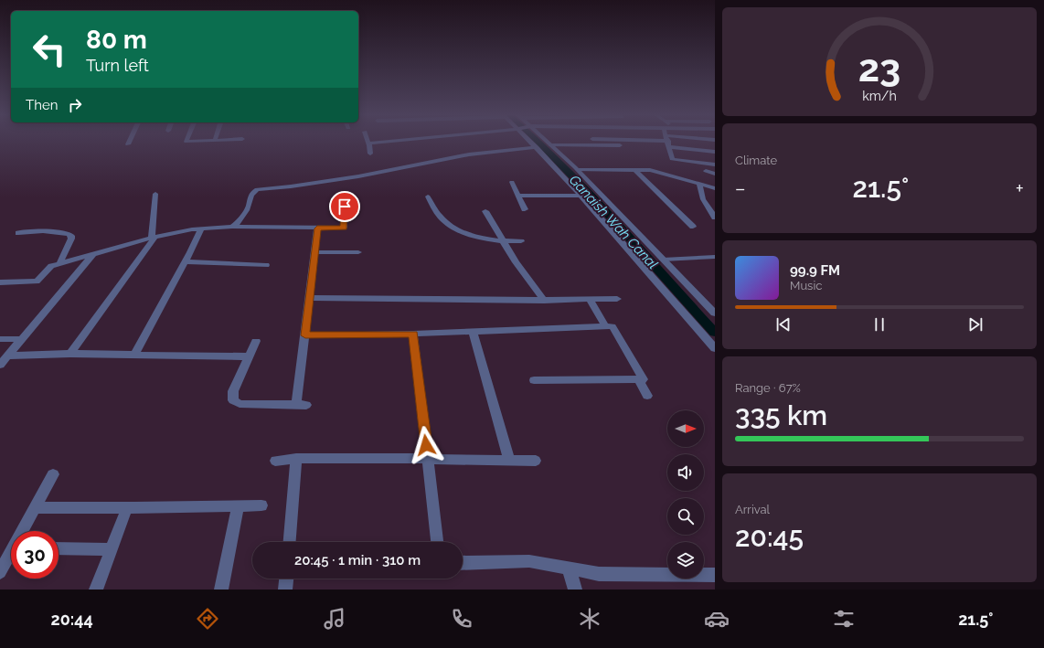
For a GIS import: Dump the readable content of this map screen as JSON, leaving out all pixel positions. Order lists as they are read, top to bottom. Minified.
{"water":["Ganaish Wah Canal"],"north":"right","page":{"turn":["80 m","Turn left"],"then":"Then","tile":["Climate",["Range · 67%","335 km"],["Arrival","20:45"]],"heat":["−","21.5°","+"],"song":["99.9 FM","Music"],"limit":"30","trip":"20:45 · 1 min · 310 m","tabs":["20:44","21.5°"],"gauge":["23","km/h"]}}
